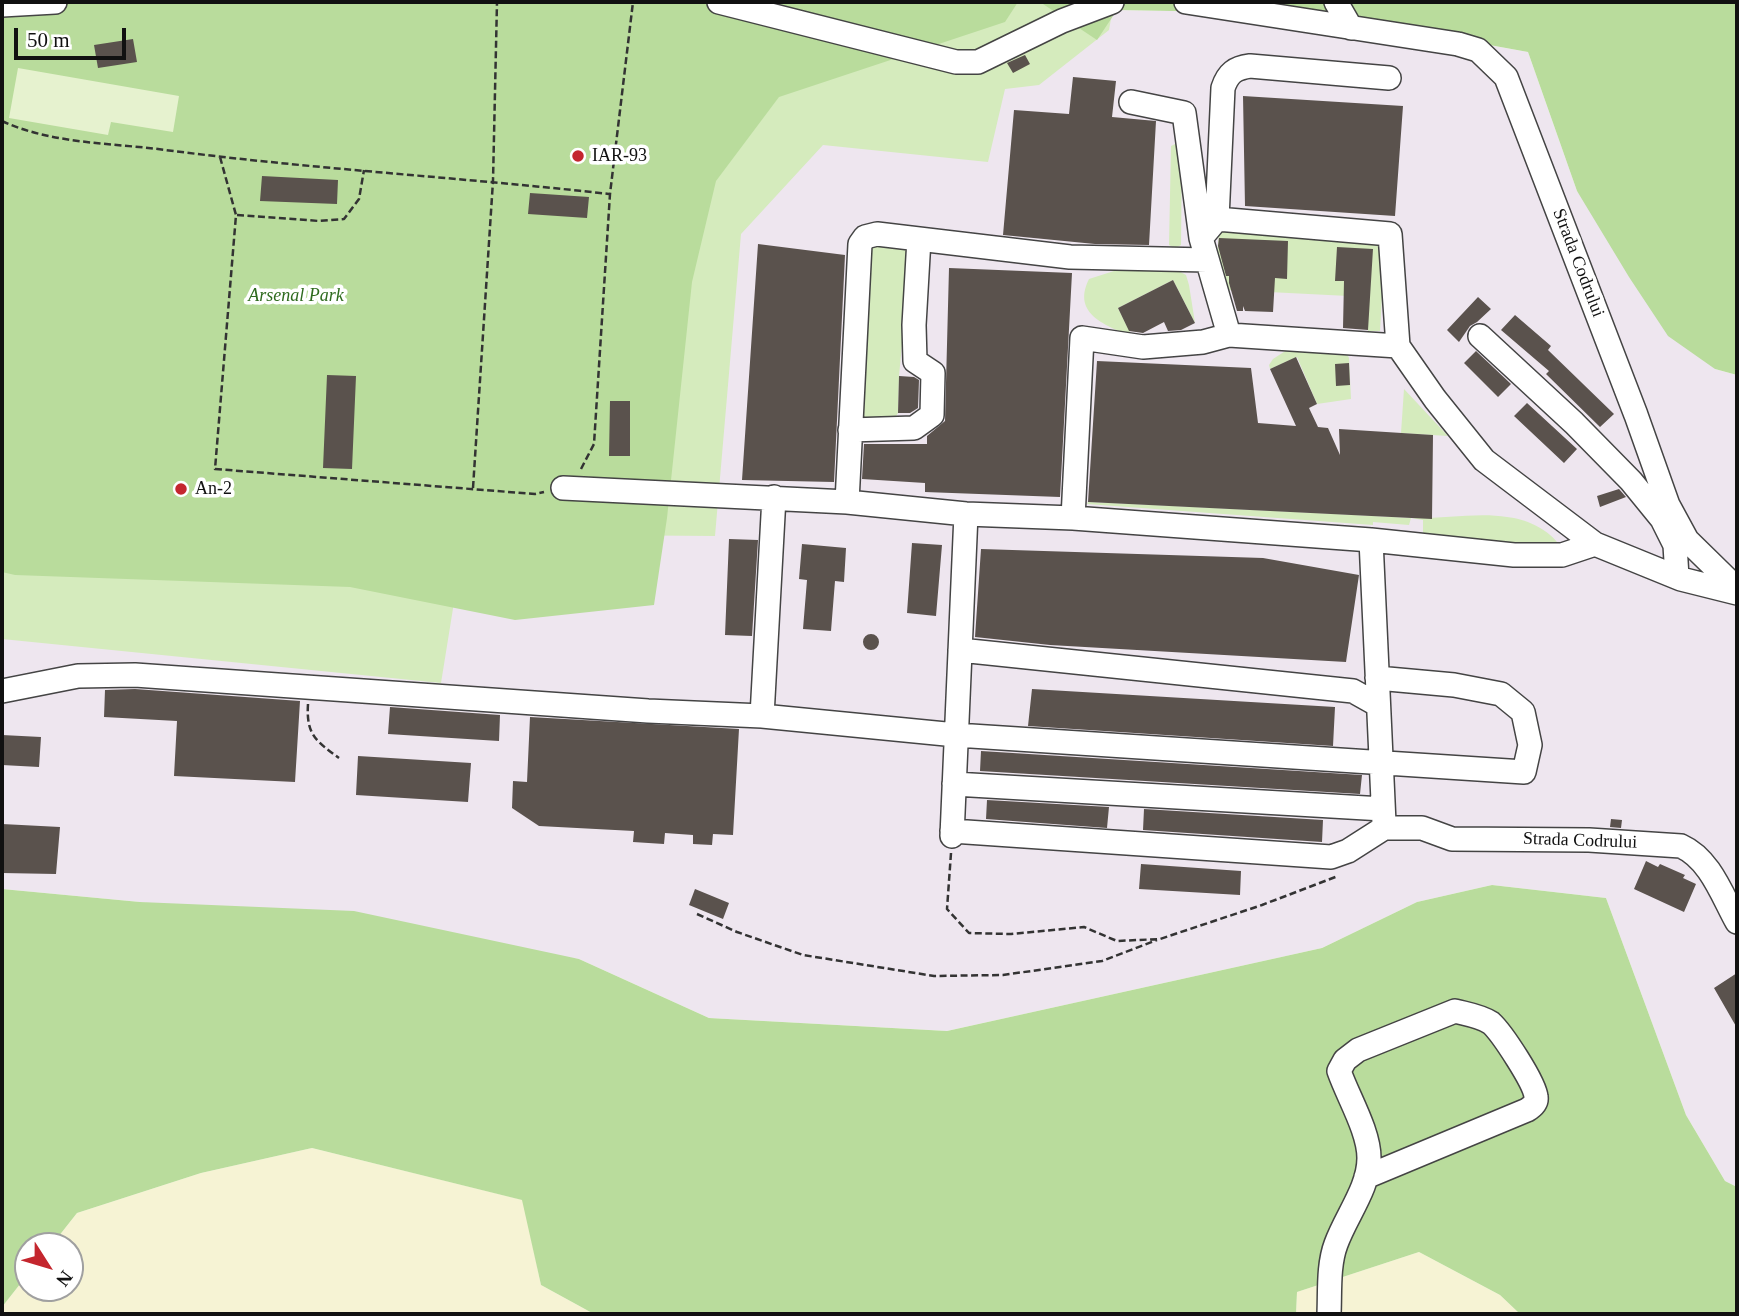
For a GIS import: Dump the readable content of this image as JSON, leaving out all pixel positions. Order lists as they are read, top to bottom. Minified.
{"streets":{"street":["Strada Codrului"]},"parks":["Arsenal Park"],"places":["IAR-93","An-2"],"scale_bar":"50 m","north":"bottom right"}
